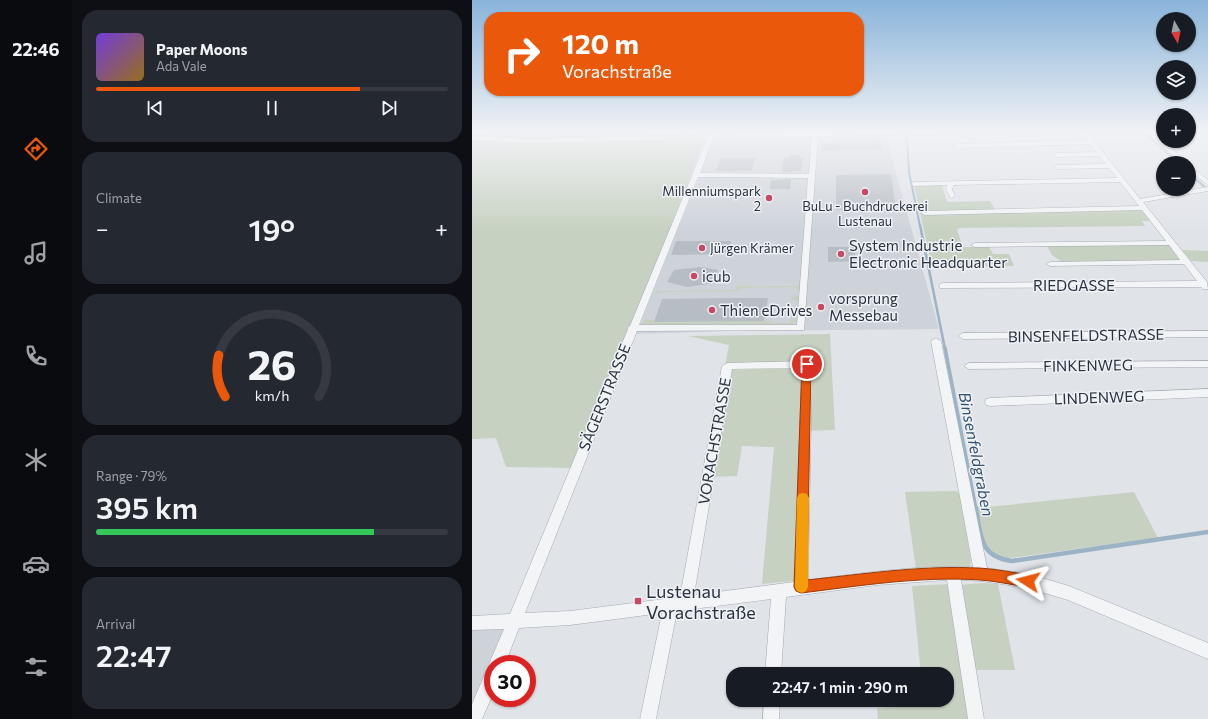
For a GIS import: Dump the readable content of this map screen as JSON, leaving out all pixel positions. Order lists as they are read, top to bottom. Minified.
{"streets":{"street":["RIEDGASSE","BINSENFELDSTRASSE","FINKENWEG","SÄGERSTRASSE","LINDENWEG","VORACHSTRASSE"]},"water":["Binsenfeldgraben"],"places":{"other":["BuLu - Buchdruckerei Lustenau","Millenniumspark 2","Jürgen Krämer","System Industrie Electronic Headquarter","icub","vorsprung Messebau","Thien eDrives"],"transit":["Lustenau Vorachstraße"]},"north":"bottom","page":{"tabs":"22:46","map_buttons":["+","−"],"turn":["120 m","Vorachstraße"],"song":["Paper Moons","Ada Vale"],"tile":["Climate",["Range · 79%","395 km"],["Arrival","22:47"]],"heat":["−","19°","+"],"limit":"30","trip":"22:47 · 1 min · 290 m","gauge":["26","km/h"]}}
